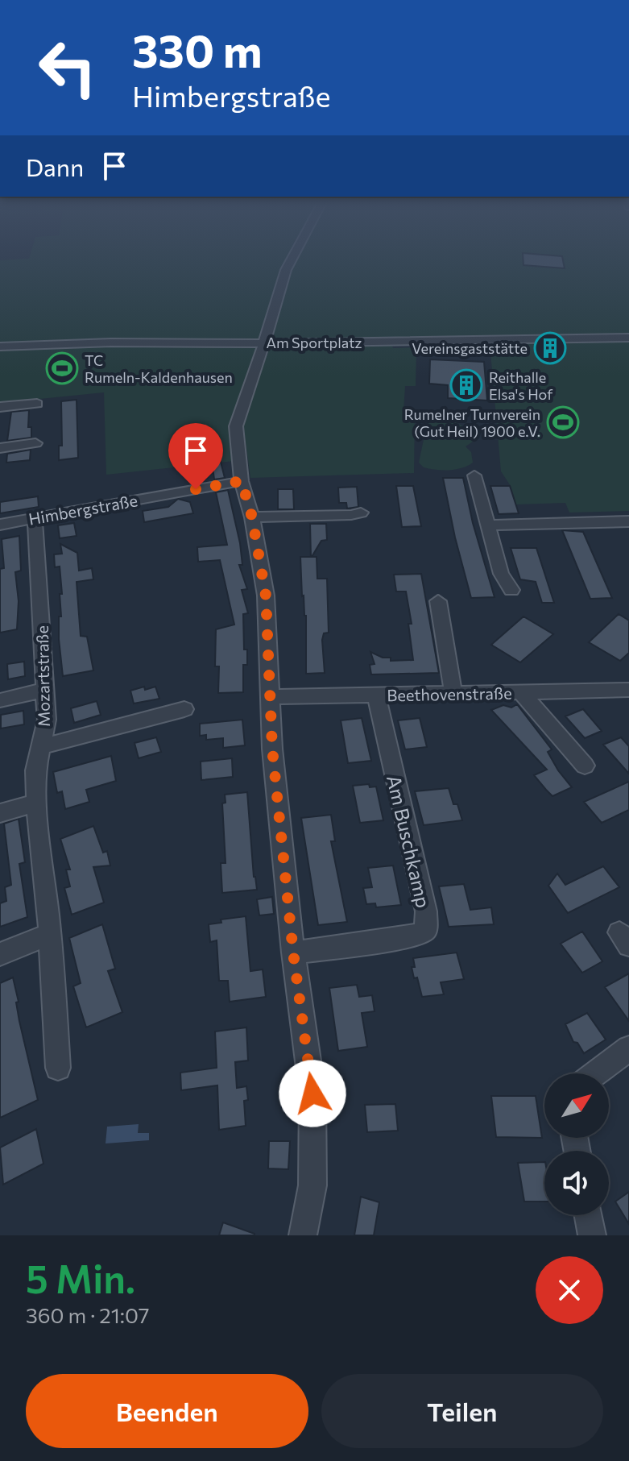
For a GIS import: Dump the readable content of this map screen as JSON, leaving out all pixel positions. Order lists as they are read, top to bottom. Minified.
{"streets":{"street":["Am Sportplatz","Himbergstraße","Mozartstraße","Beethovenstraße","Am Buschkamp"]},"crossings":[["Himbergstraße","Mozartstraße"],["Beethovenstraße","Am Buschkamp"]],"places":{"building":["Vereinsgaststätte","Reithalle Elsa's Hof"],"sports":["TC Rumeln-Kaldenhausen","Rumelner Turnverein (Gut Heil) 1900 e.V."]},"north":"top right","page":{"turn":["330 m","Himbergstraße"],"then":"Dann","heading":["5 Min.","360 m · 21:07"],"buttons":["Beenden","Teilen"]}}
